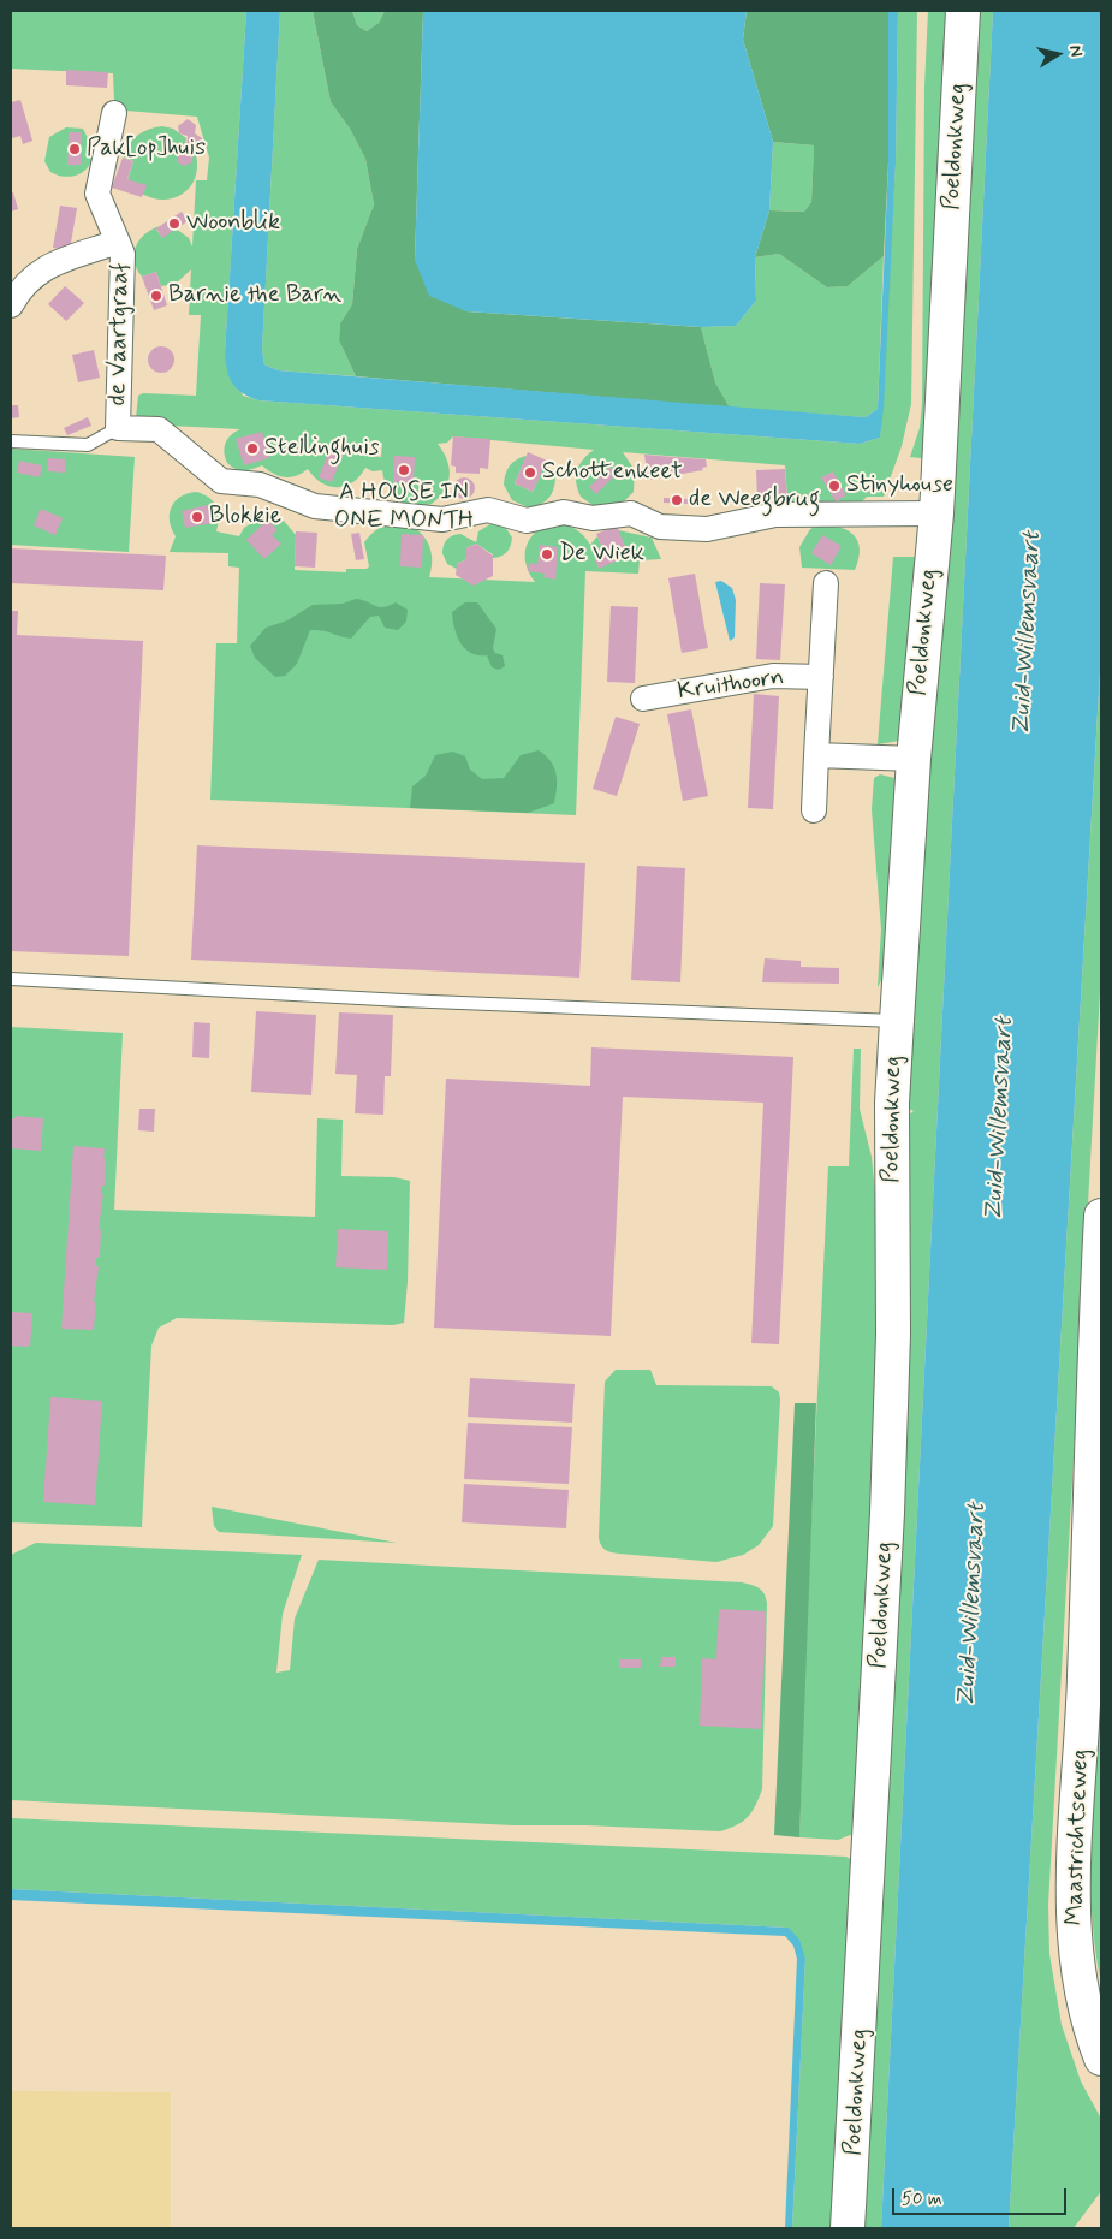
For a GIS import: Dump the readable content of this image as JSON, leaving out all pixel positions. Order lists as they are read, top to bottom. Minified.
{"streets":{"street":["Poeldonkweg","de Vaartgraaf","Kruithoorn","Maastrichtseweg"]},"crossings":[["Poeldonkweg","de Vaartgraaf"]],"water":["Zuid-Willemsvaart"],"places":["Pak[op]huis","Woonblik","Barnie the Barn","Stellinghuis","A HOUSE IN ONE MONTH","Schottenkeet","Stinyhouse","de Weegbrug","Blokkie","De Wiek"],"scale_bar":"50 m","north":"right"}
